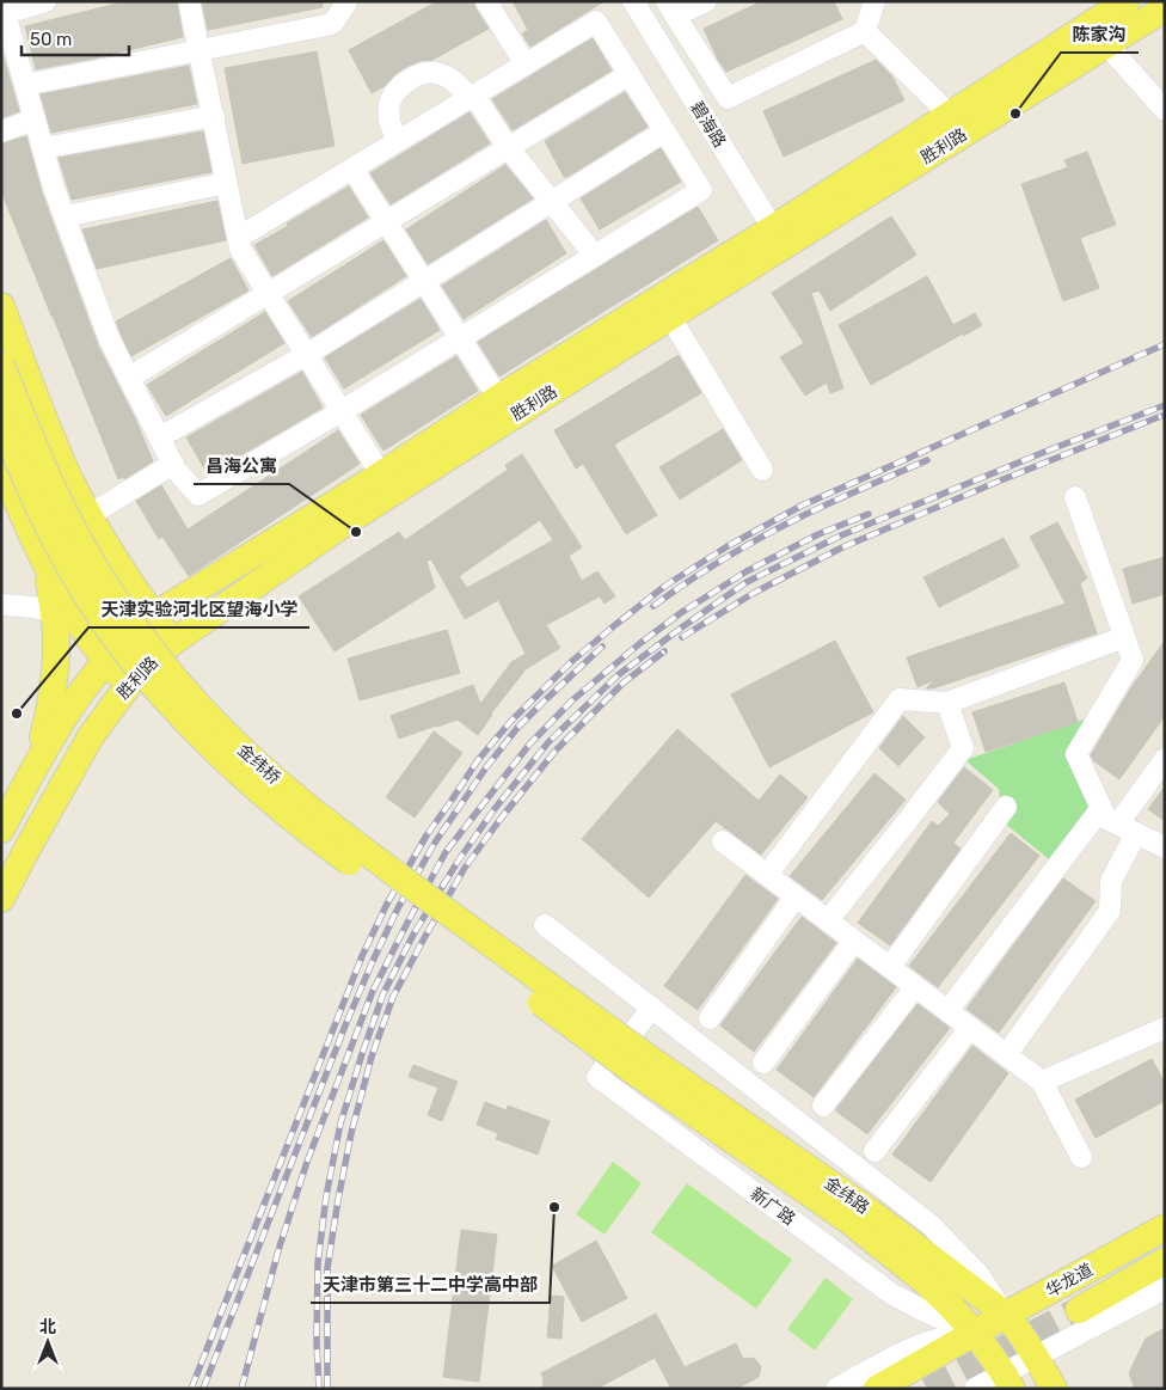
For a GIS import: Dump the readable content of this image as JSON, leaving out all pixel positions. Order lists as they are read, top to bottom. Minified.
{"streets":{"main road":["胜利路","金纬桥","金纬路","华龙道"],"street":["碧海路","新广路"]},"crossings":[["碧海路","胜利路"],["金纬桥","金纬路"],["金纬路","新广路"],["金纬路","华龙道"],["新广路","华龙道"]],"places":["陈家沟","昌海公寓","天津实验河北区望海小学","天津市第三十二中学高中部"],"scale_bar":"50 m","north":"top"}
